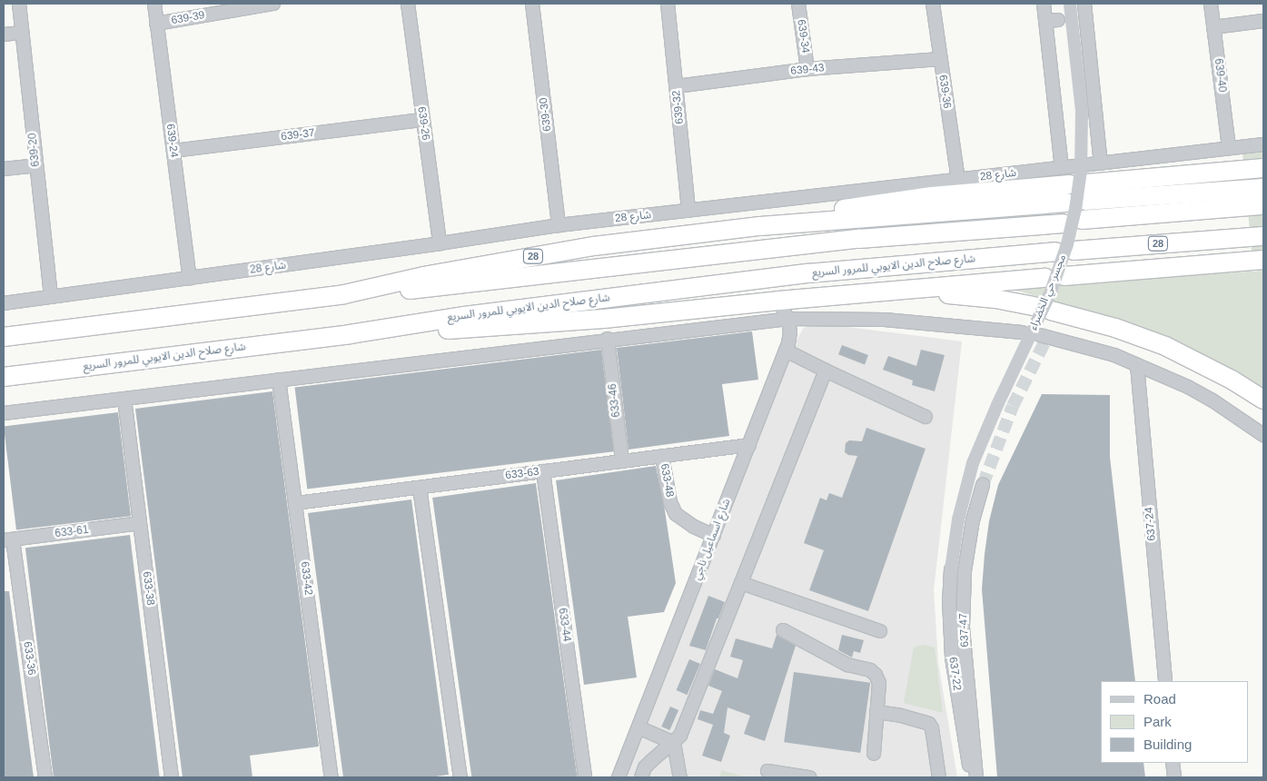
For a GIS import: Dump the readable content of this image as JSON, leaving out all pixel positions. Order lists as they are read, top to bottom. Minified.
{"streets":{"highway":["28","شارع صلاح الدين الايوبي للمرور السريع"],"street":["639-39","639-34","639-43","639-40","639-36","639-32","639-30","639-26","639-37","639-24","639-20","شارع 28","مجسر حي الخضراء","633-46","633-63","633-48","637-24","633-61","شارع اسماعيل ناجي","633-42","633-38","633-44","637-47","633-36","637-22"]},"crossings":[["639-39","639-24"],["639-34","639-43"],["639-43","639-36"],["639-43","639-32"],["639-40","شارع 28"],["639-36","شارع 28"],["639-32","شارع 28"],["639-30","شارع 28"],["639-26","639-37"],["639-26","شارع 28"],["639-37","639-24"],["639-24","شارع 28"],["639-20","شارع 28"],["مجسر حي الخضراء","637-22"],["633-46","633-63"],["633-63","633-48"],["633-63","شارع اسماعيل ناجي"],["633-63","633-42"],["633-63","633-44"],["633-48","شارع اسماعيل ناجي"],["633-61","633-38"],["633-61","633-36"]],"legend":["Road","Park","Building"]}
